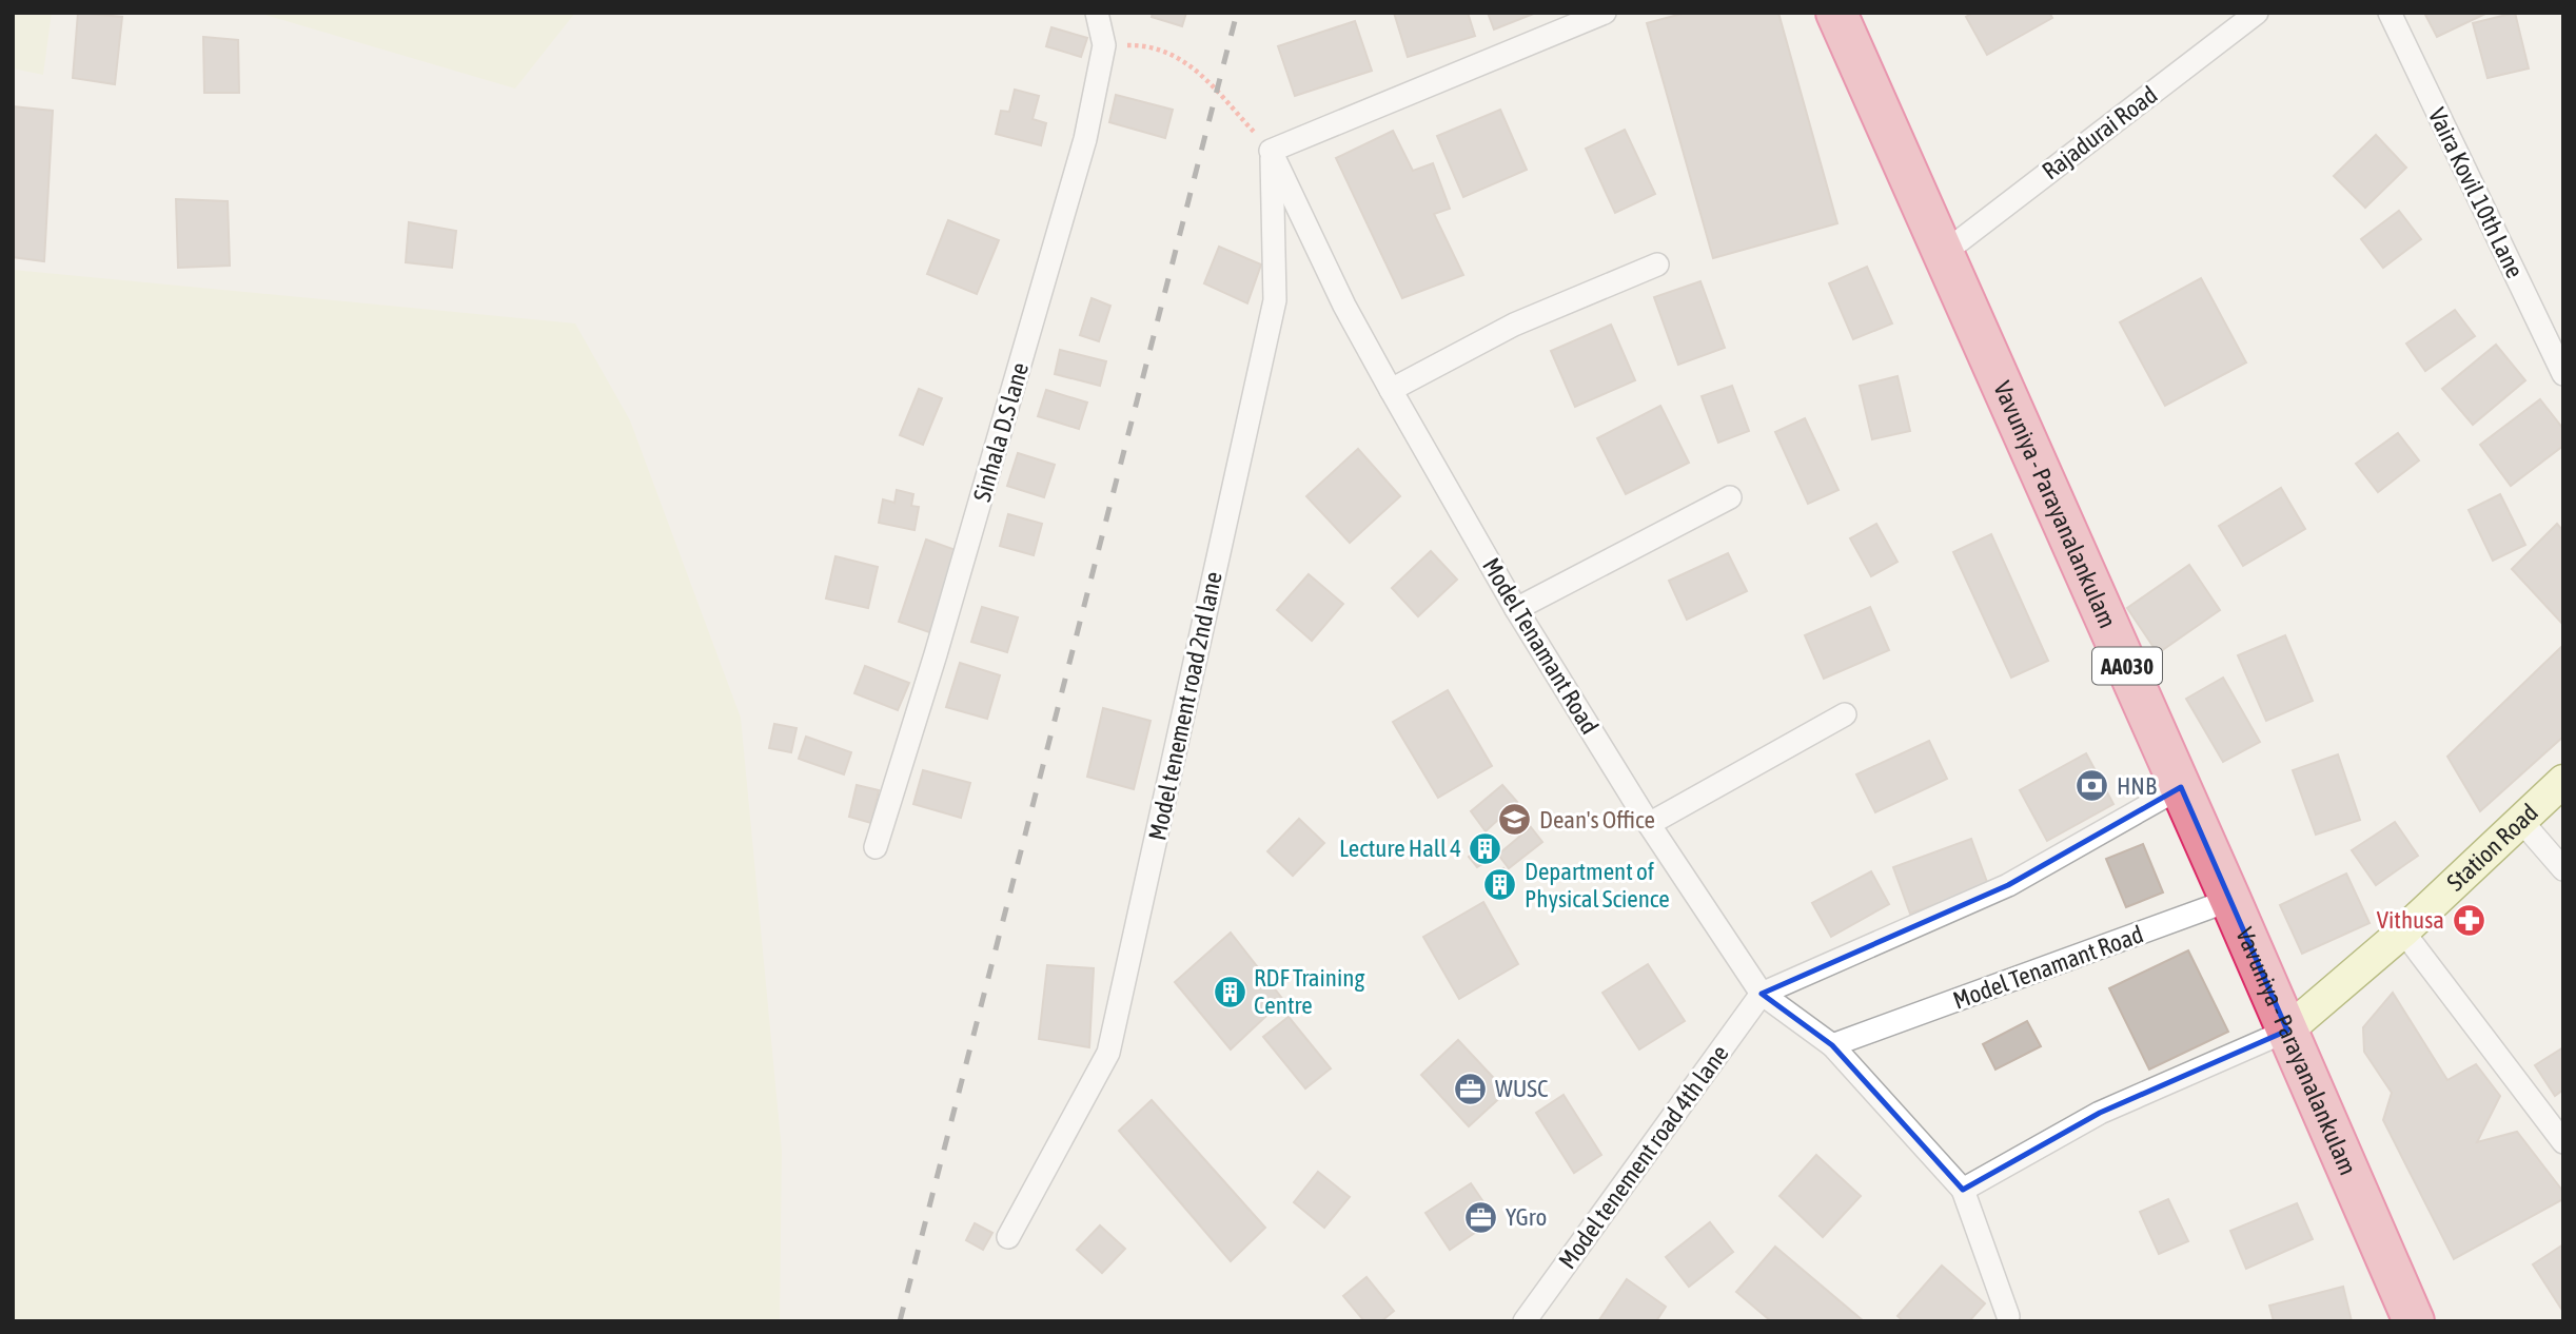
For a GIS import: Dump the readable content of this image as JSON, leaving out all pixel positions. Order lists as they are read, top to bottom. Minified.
{"streets":{"highway":["Vavuniya - Parayanalankulam","AA030"],"main road":["Station Road"],"street":["Rajadurai Road","Vaira Kovil 10th Lane","Sinhala D.S lane","Model Tenamant Road","Model tenement road 2nd lane","Model tenement road 4th lane"]},"crossings":[["Rajadurai Road","Vavuniya - Parayanalankulam"],["Vavuniya - Parayanalankulam","Model Tenamant Road"],["Vavuniya - Parayanalankulam","Station Road"],["Model Tenamant Road","Model tenement road 2nd lane"],["Model Tenamant Road","Model tenement road 4th lane"]],"places":{"bank":["HNB"],"school or university":["Dean's Office"],"building":["Lecture Hall 4","Department of Physical Science","RDF Training Centre"],"pharmacy":["Vithusa"],"office":["WUSC","YGro"]}}
